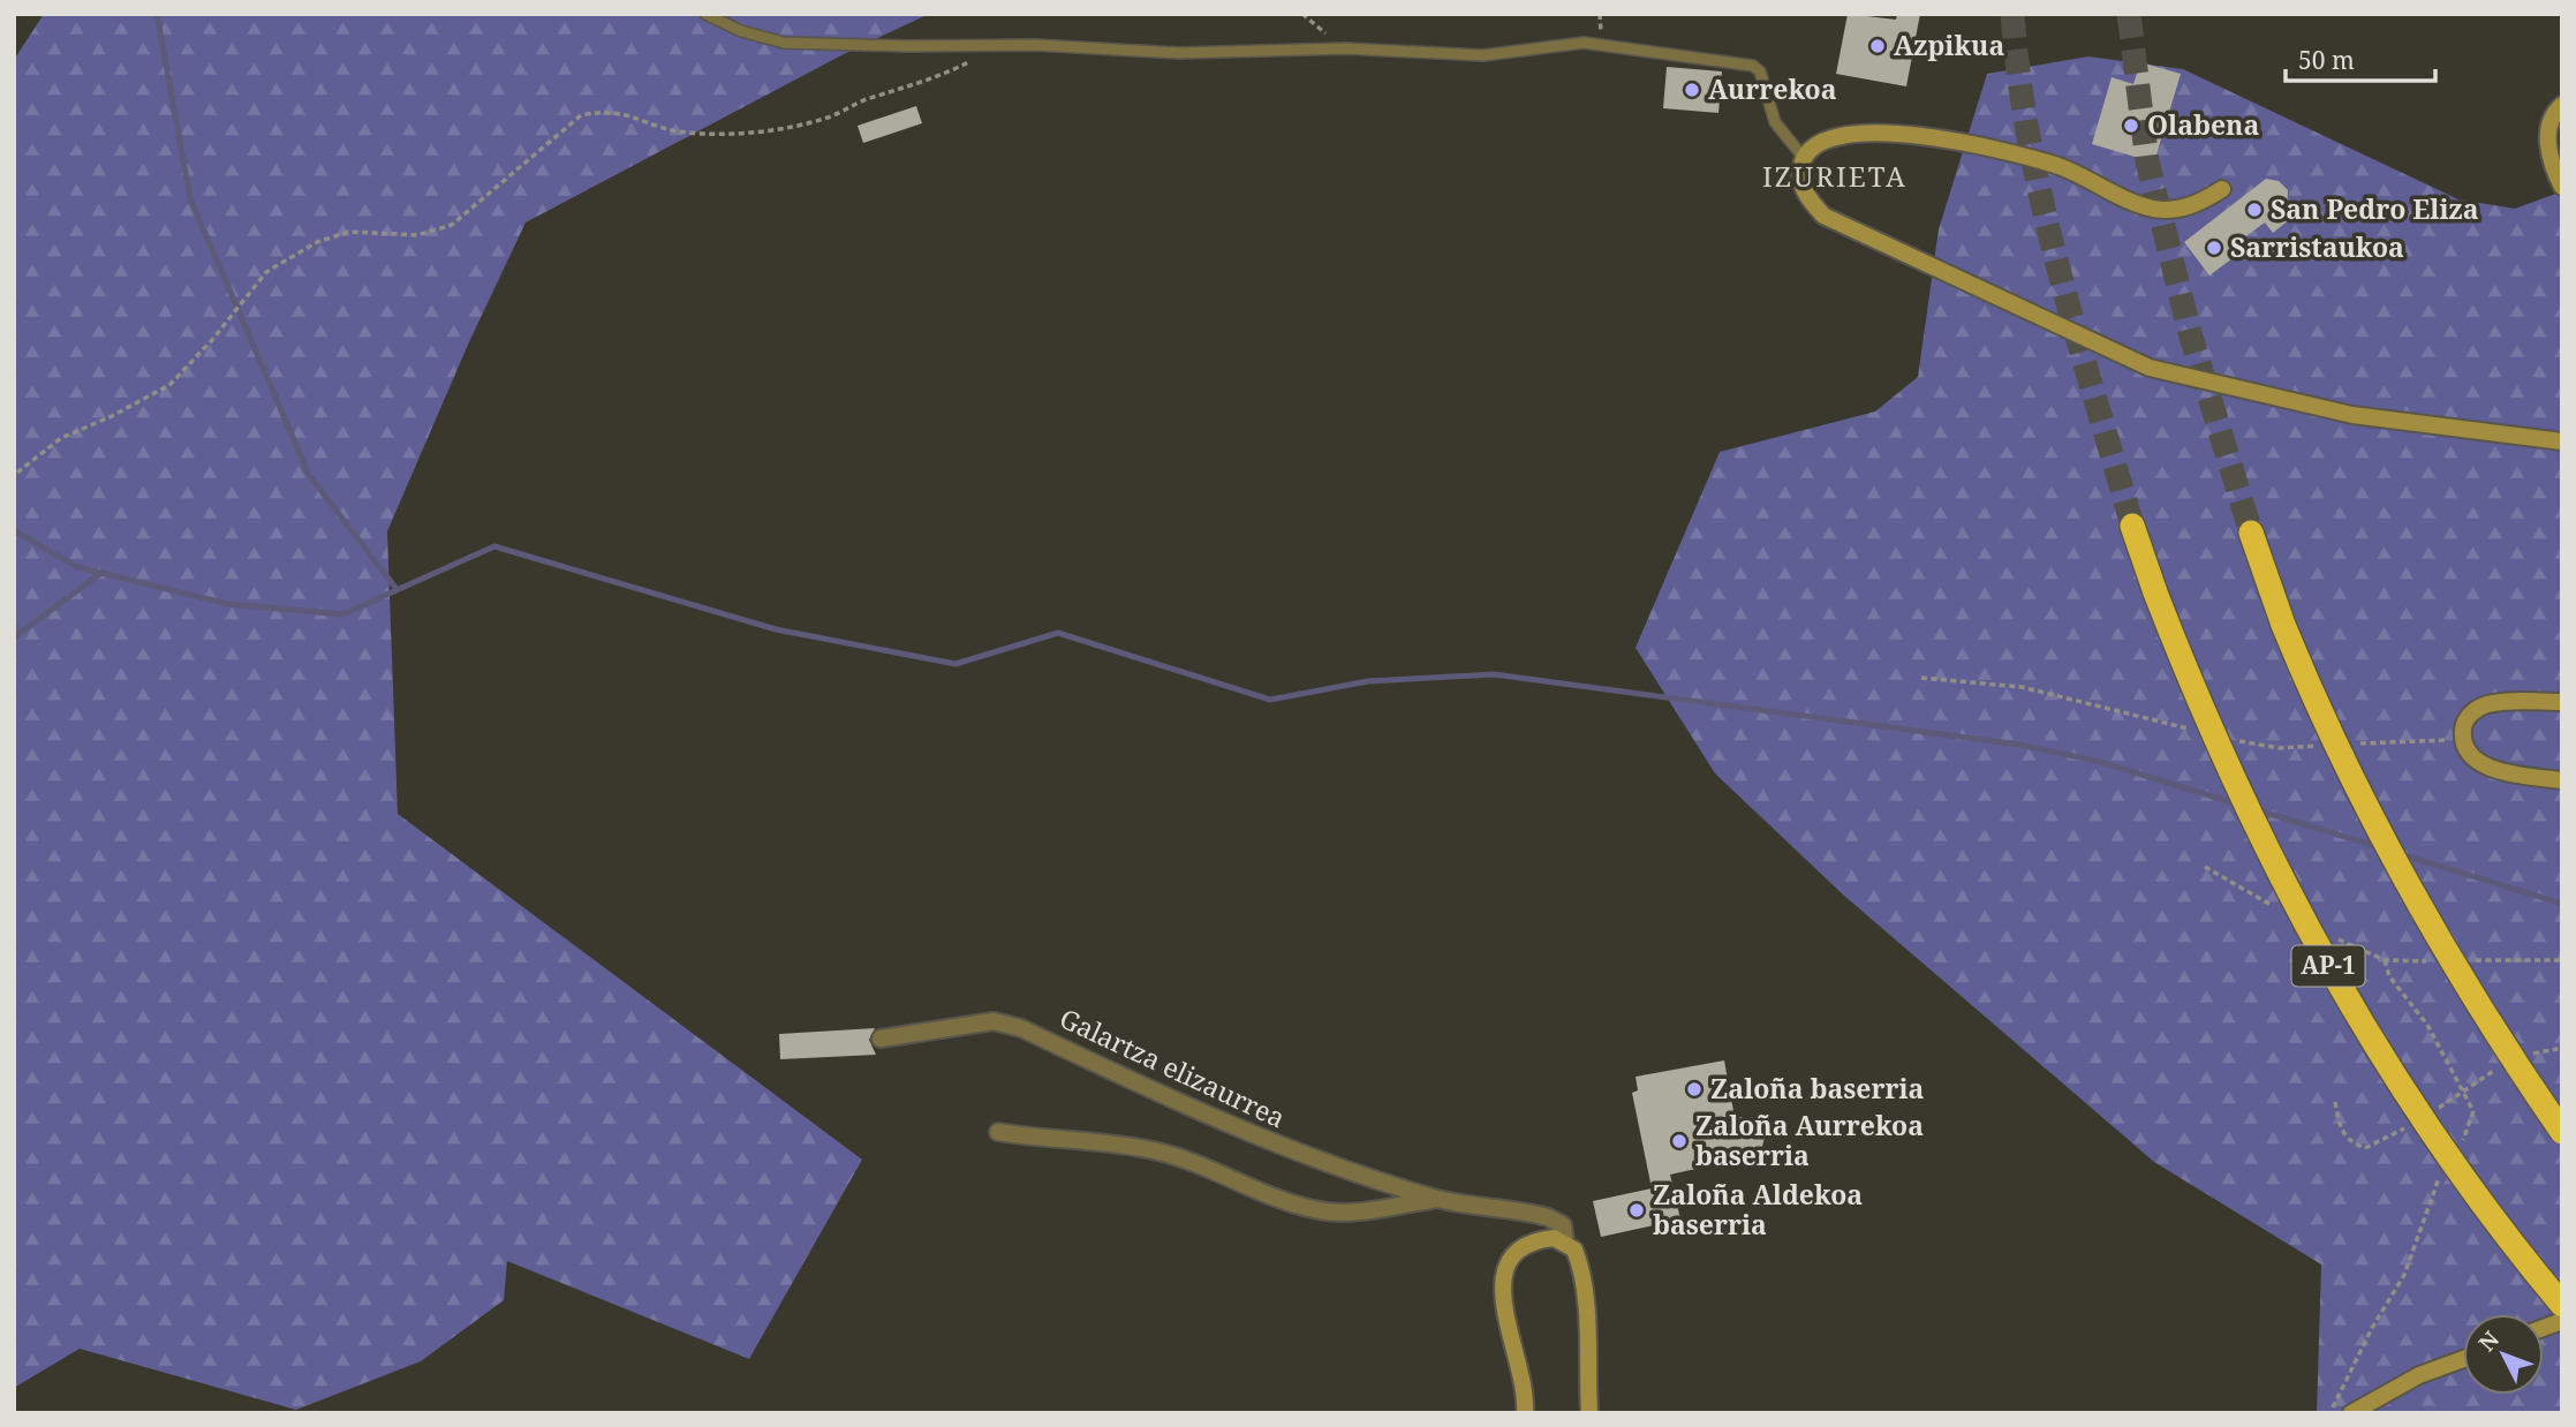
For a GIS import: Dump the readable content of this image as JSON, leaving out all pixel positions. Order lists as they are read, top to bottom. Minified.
{"streets":{"highway":["AP-1"],"street":["Galartza elizaurrea"]},"districts":["IZURIETA"],"places":["Azpikua","Aurrekoa","Olabena","San Pedro Eliza","Sarristaukoa","Zaloña baserria","Zaloña Aurrekoa baserria","Zaloña Aldekoa baserria"],"scale_bar":"50 m","north":"top left"}
